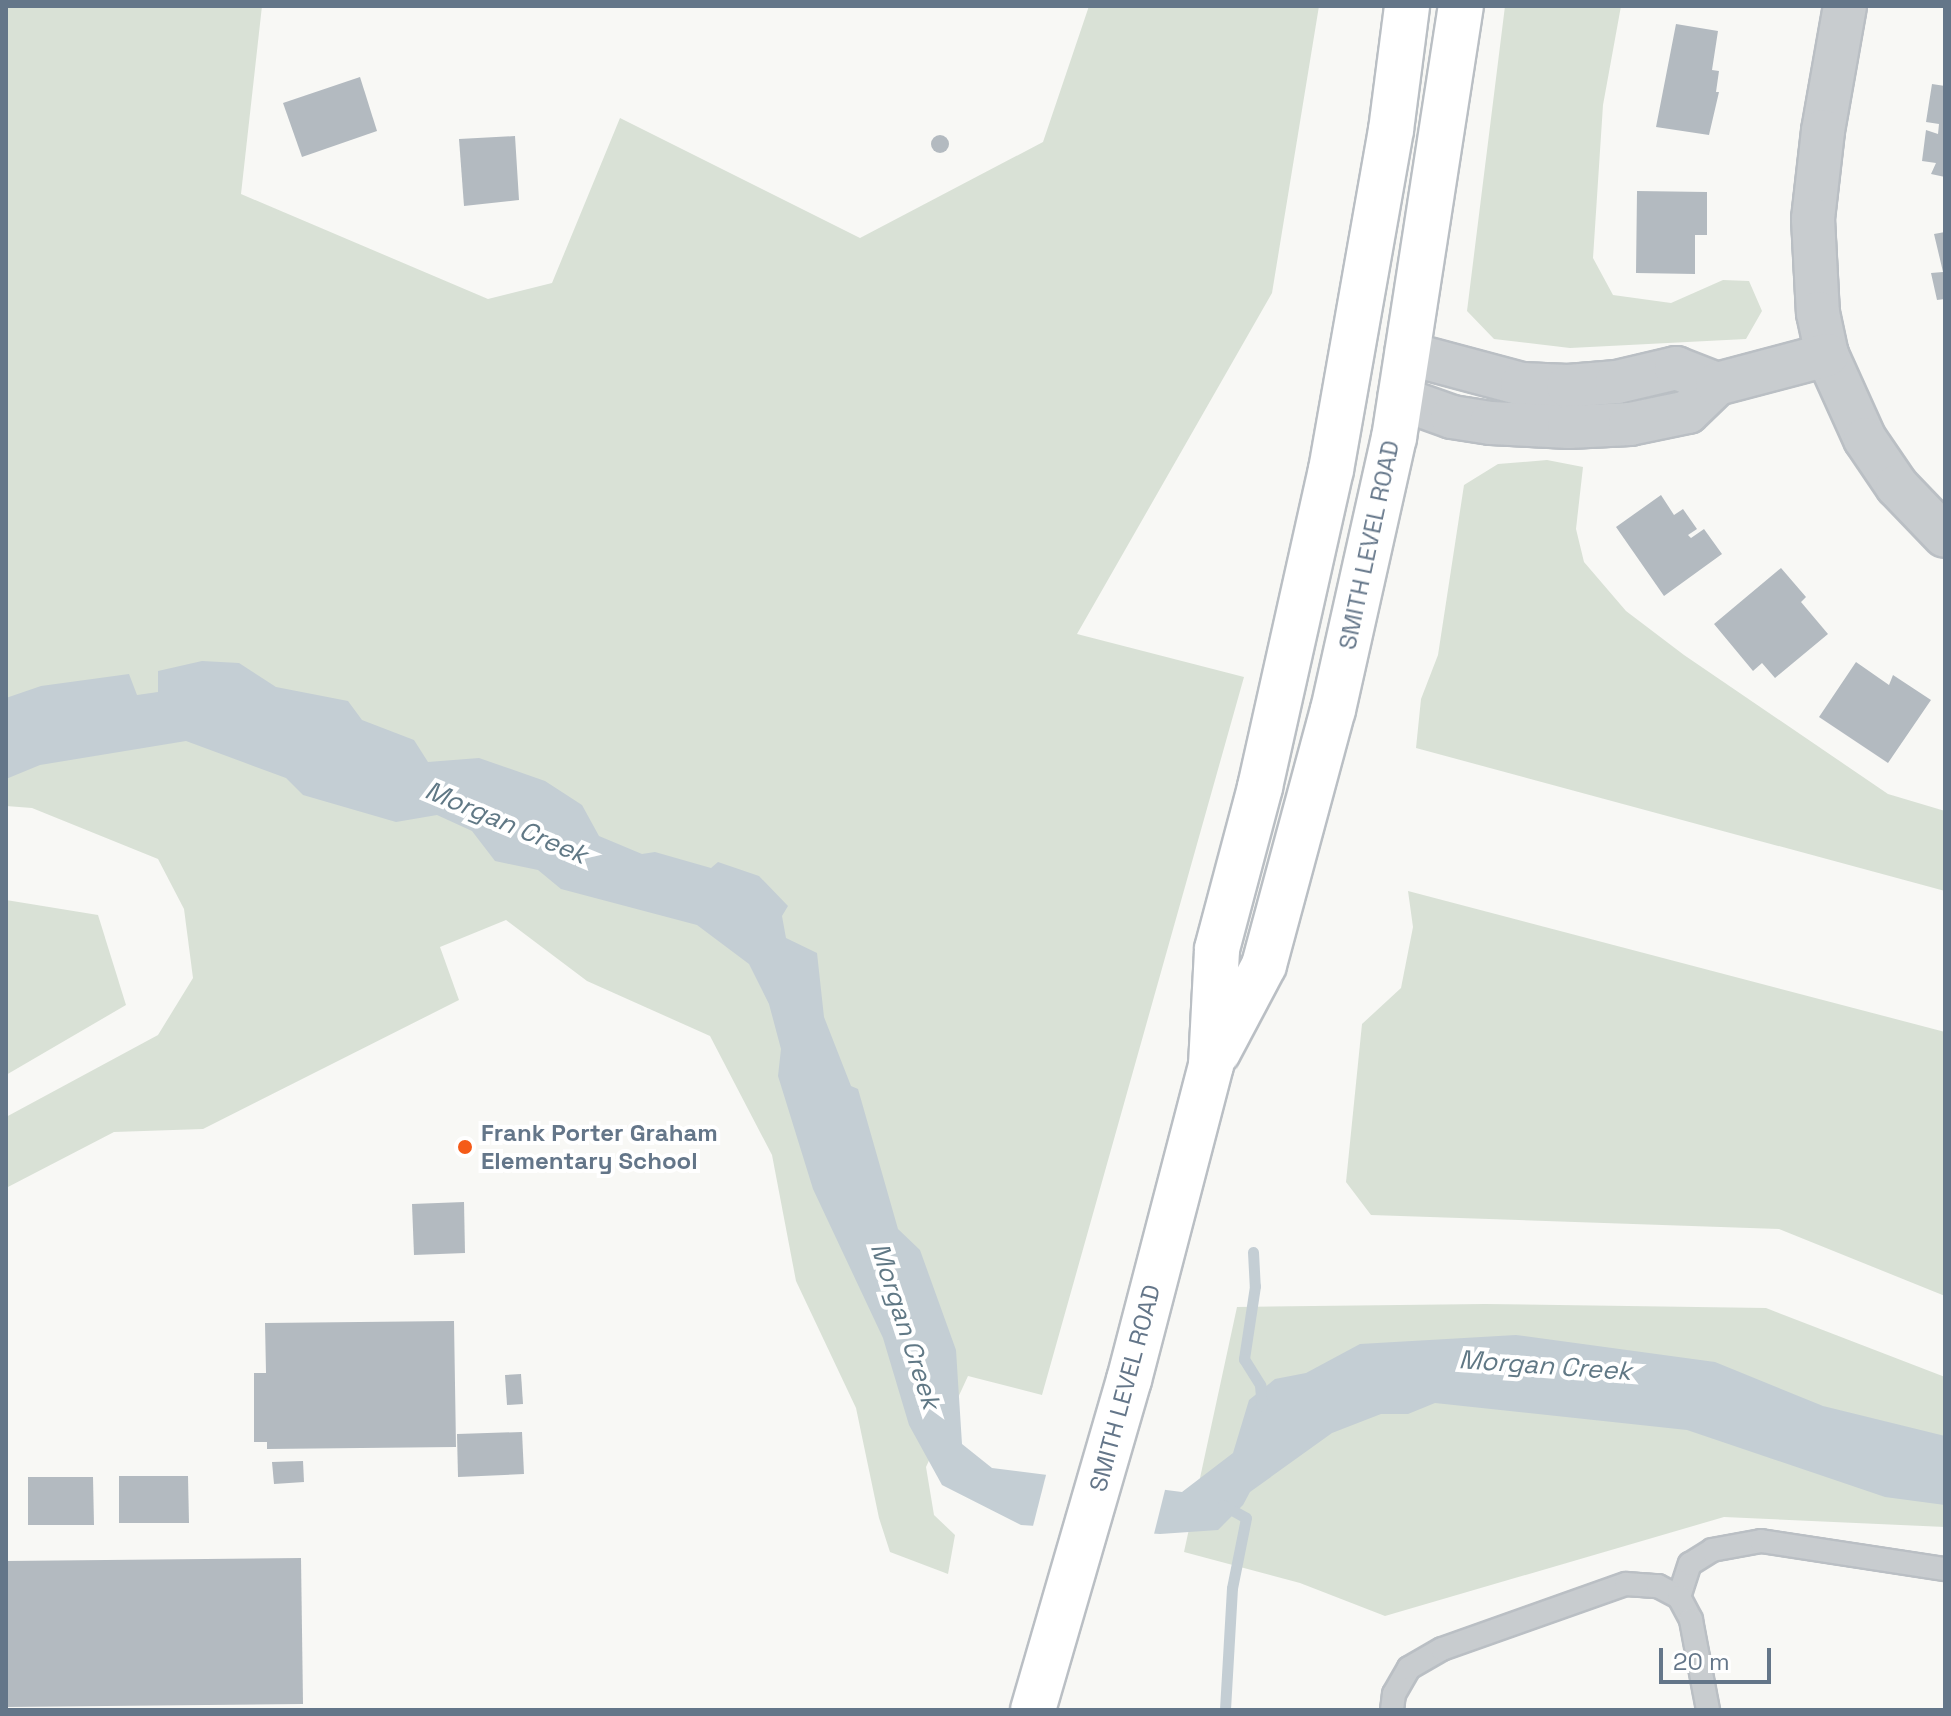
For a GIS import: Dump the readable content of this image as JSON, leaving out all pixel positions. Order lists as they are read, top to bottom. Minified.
{"streets":{"main road":["SMITH LEVEL ROAD"]},"water":["Morgan Creek"],"places":["Frank Porter Graham Elementary School"],"scale_bar":"20 m"}
